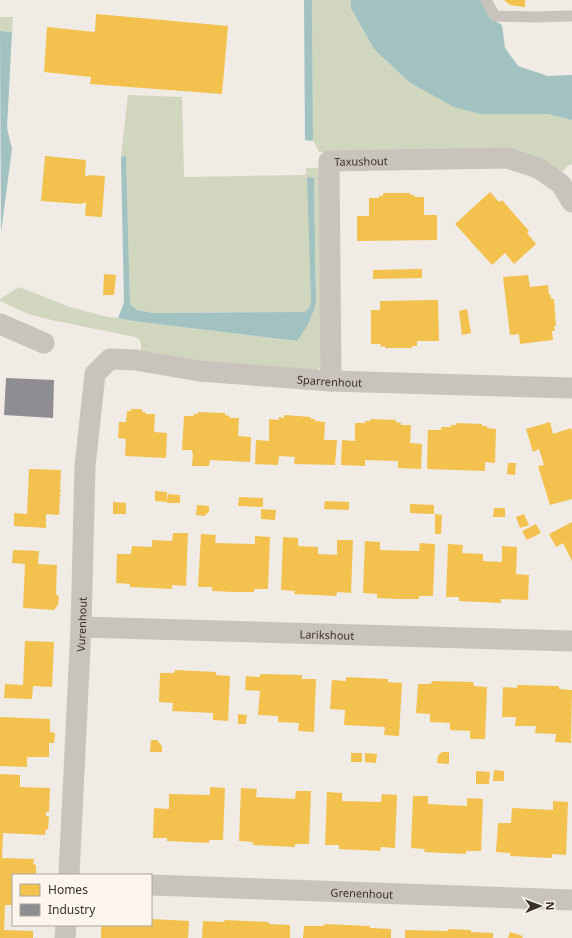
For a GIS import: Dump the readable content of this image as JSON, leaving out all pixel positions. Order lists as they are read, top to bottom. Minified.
{"streets":{"street":["Taxushout","Sparrenhout","Vurenhout","Larikshout","Grenenhout"]},"crossings":[["Taxushout","Sparrenhout"],["Sparrenhout","Vurenhout"],["Vurenhout","Larikshout"]],"legend":["Homes","Industry"],"north":"right"}
